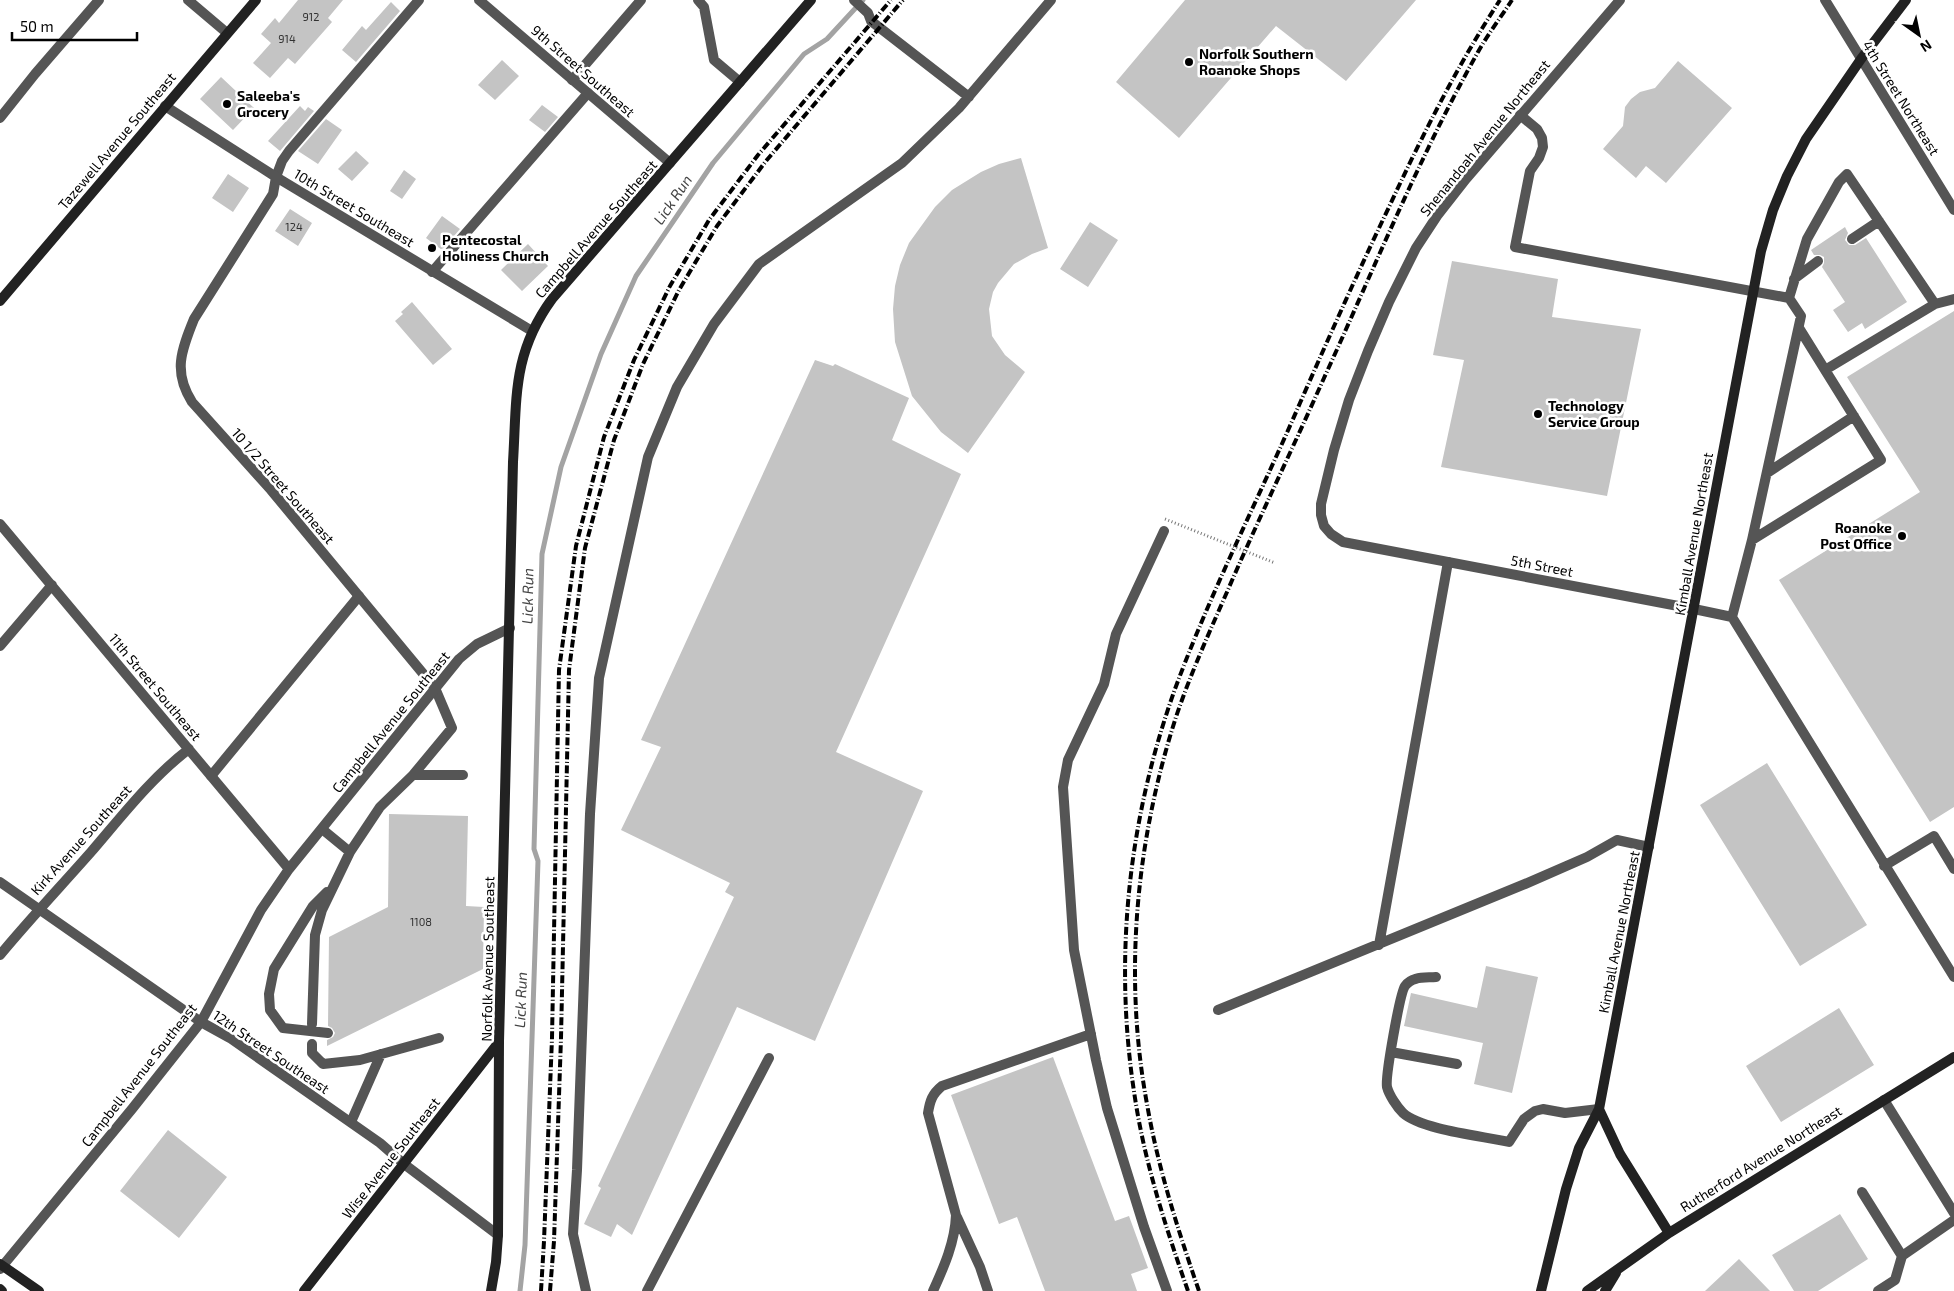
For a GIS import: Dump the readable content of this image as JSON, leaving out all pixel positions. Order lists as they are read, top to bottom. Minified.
{"streets":{"street":["9th Street Southeast","4th Street Northeast","Shenandoah Avenue Northeast","Tazewell Avenue Southeast","10th Street Southeast","Campbell Avenue Southeast","10 1/2 Street Southeast","Kimball Avenue Northeast","5th Street","11th Street Southeast","Kirk Avenue Southeast","Norfolk Avenue Southeast","12th Street Southeast","Wise Avenue Southeast","Rutherford Avenue Northeast"]},"crossings":[["9th Street Southeast","Campbell Avenue Southeast"],["4th Street Northeast","Kimball Avenue Northeast"],["Shenandoah Avenue Northeast","5th Street"],["Tazewell Avenue Southeast","10th Street Southeast"],["10th Street Southeast","Campbell Avenue Southeast"],["10th Street Southeast","10 1/2 Street Southeast"],["Campbell Avenue Southeast","10 1/2 Street Southeast"],["Campbell Avenue Southeast","11th Street Southeast"],["Campbell Avenue Southeast","Norfolk Avenue Southeast"],["Campbell Avenue Southeast","12th Street Southeast"],["Kimball Avenue Northeast","5th Street"],["11th Street Southeast","Kirk Avenue Southeast"],["Kirk Avenue Southeast","12th Street Southeast"],["Norfolk Avenue Southeast","12th Street Southeast"],["Norfolk Avenue Southeast","Wise Avenue Southeast"],["12th Street Southeast","Wise Avenue Southeast"]],"water":["Lick Run"],"places":["Norfolk Southern Roanoke Shops","Saleeba's Grocery","Pentecostal Holiness Church","Technology Service Group","Roanoke Post Office"],"house_numbers":["912","914","124","1108"],"scale_bar":"50 m","north":"bottom right"}
